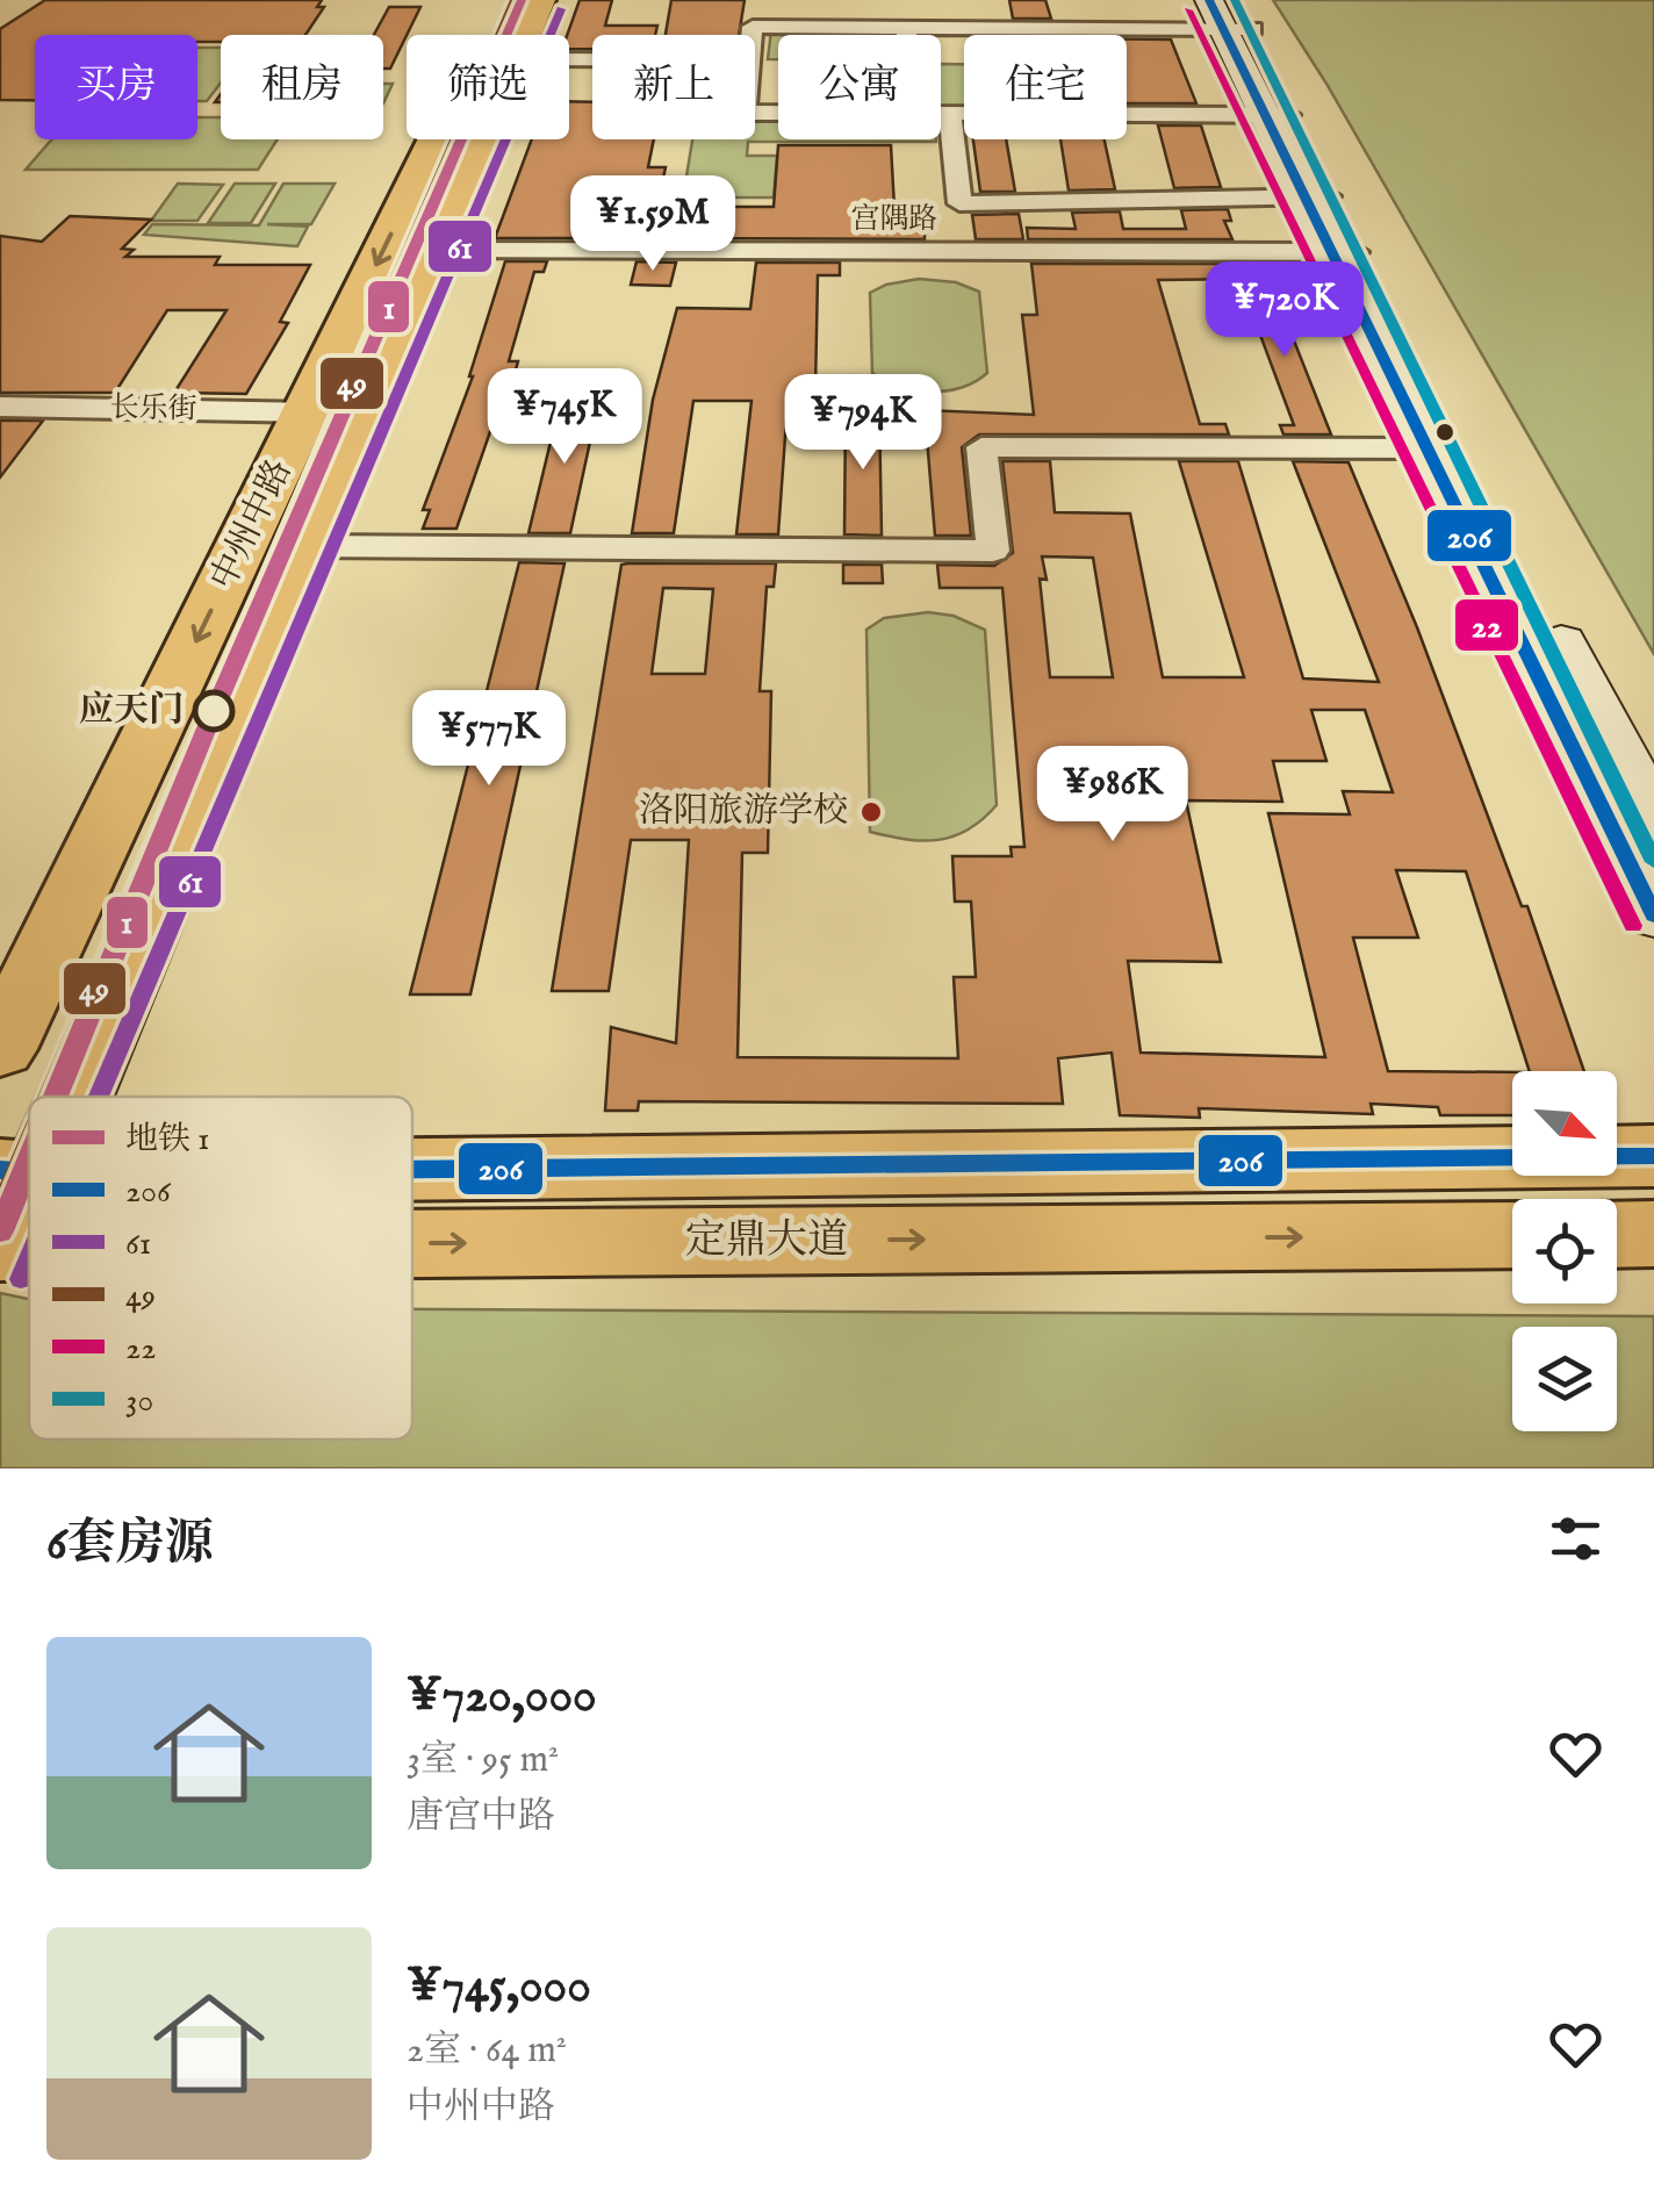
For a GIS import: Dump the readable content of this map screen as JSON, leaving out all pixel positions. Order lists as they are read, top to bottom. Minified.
{"streets":{"main road":["中州中路","定鼎大道"],"street":["宫隅路","长乐街"]},"crossings":[["宫隅路","中州中路"],["长乐街","中州中路"]],"places":["应天门","洛阳旅游学校"],"lines":["metro line 1","transit line 206","transit line 49","transit line 30","transit line 61","transit line 22"],"legend":["地铁 1","206","61","49","22","30"],"north":"bottom right","page":{"chip":["买房","租房","筛选","新上","公寓","住宅"],"price":["¥1.59M","¥720K","¥745K","¥794K","¥577K","¥986K"],"heading":"6套房源","list":[{"name":"¥720,000","note":"3室 · 95 m² · 唐宫中路"},{"name":"¥745,000","note":"2室 · 64 m² · 中州中路"}]}}
